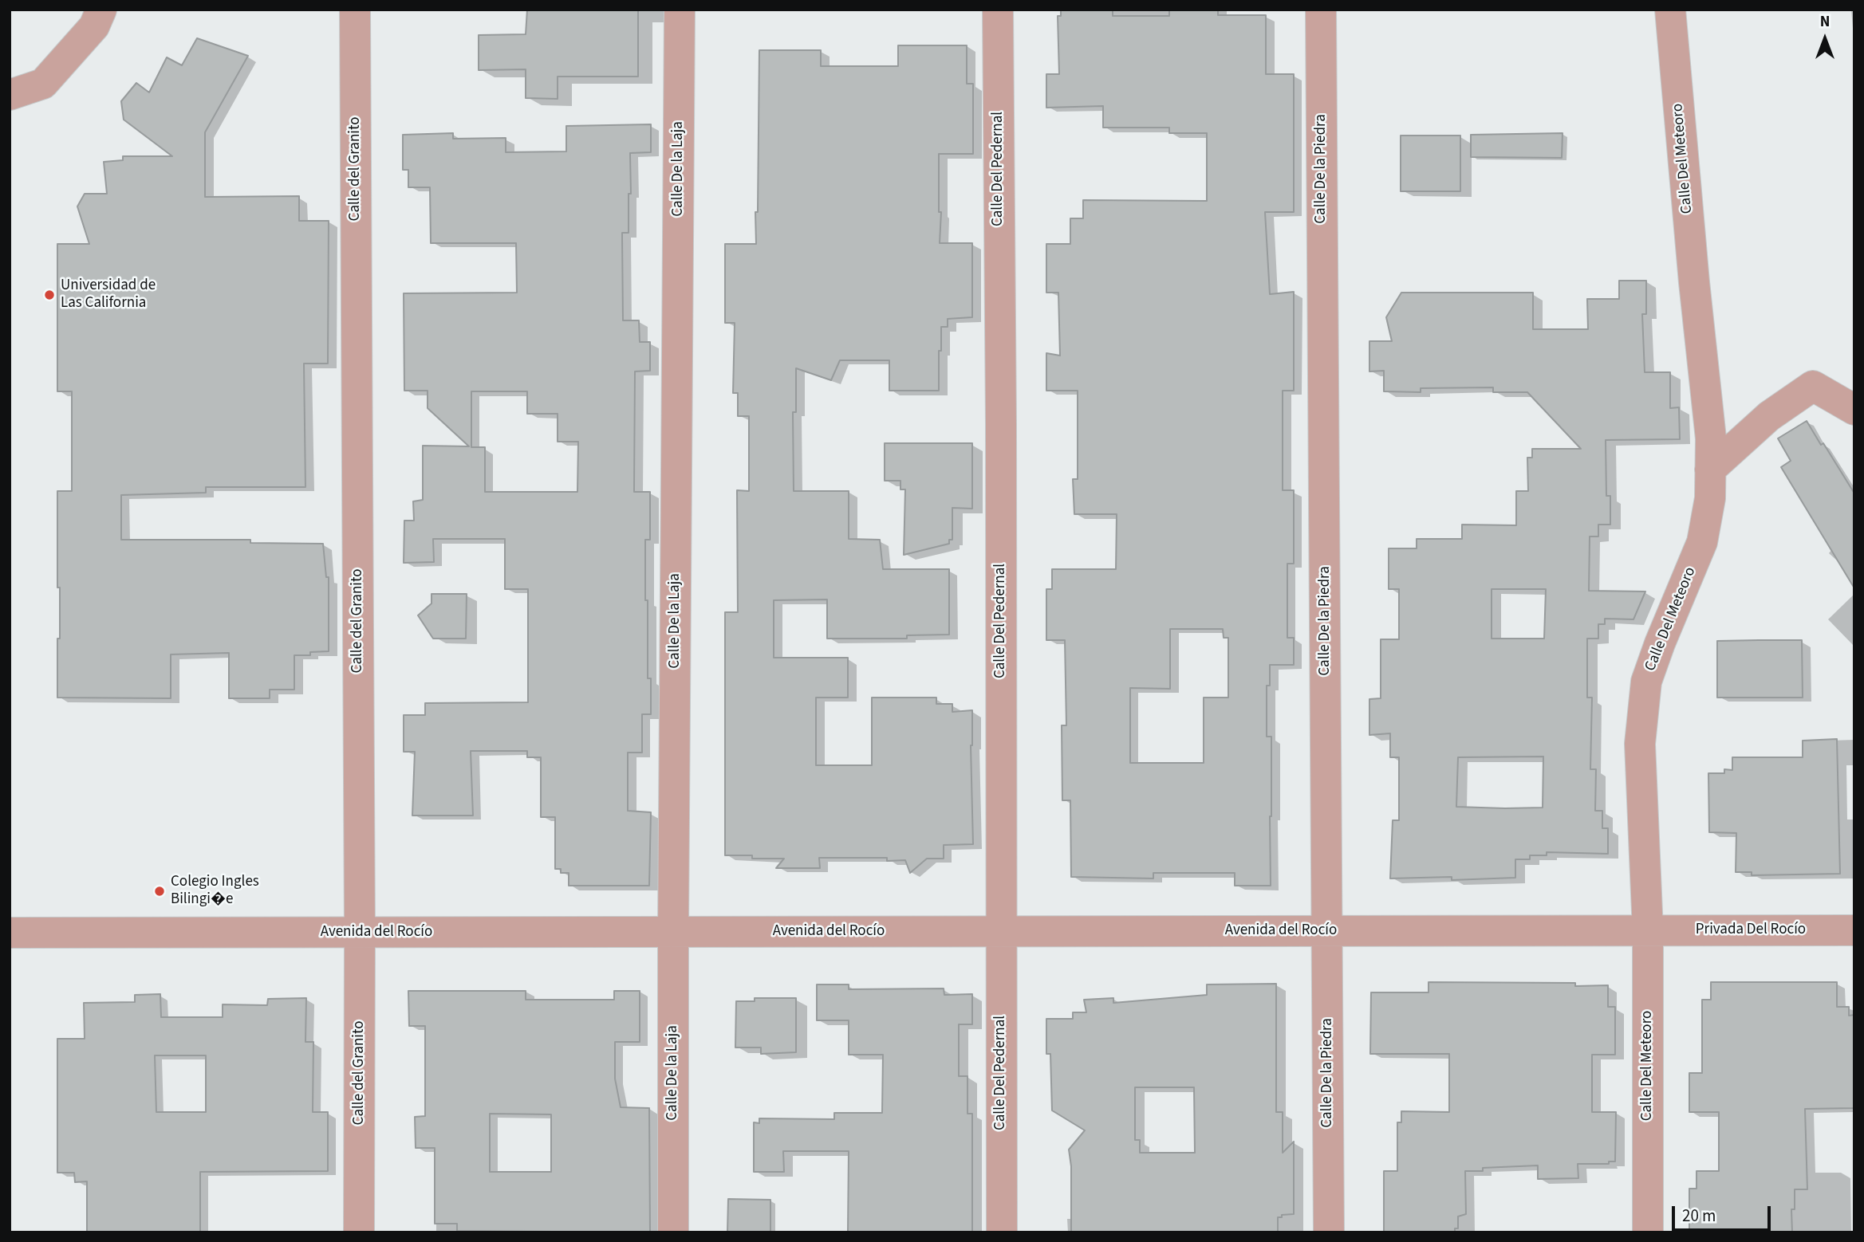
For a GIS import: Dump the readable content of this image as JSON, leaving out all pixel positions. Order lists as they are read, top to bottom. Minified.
{"streets":{"street":["Calle Del Meteoro","Calle del Granito","Calle De la Laja","Calle Del Pedernal","Calle De la Piedra","Privada Del Rocío","Avenida del Rocío"]},"crossings":[["Calle Del Meteoro","Privada Del Rocío"],["Calle Del Meteoro","Avenida del Rocío"],["Calle del Granito","Avenida del Rocío"],["Calle De la Laja","Avenida del Rocío"],["Calle Del Pedernal","Avenida del Rocío"],["Calle De la Piedra","Avenida del Rocío"],["Privada Del Rocío","Avenida del Rocío"]],"places":["Universidad de Las California","Colegio Ingles Bilingi�e"],"scale_bar":"20 m","north":"top"}
